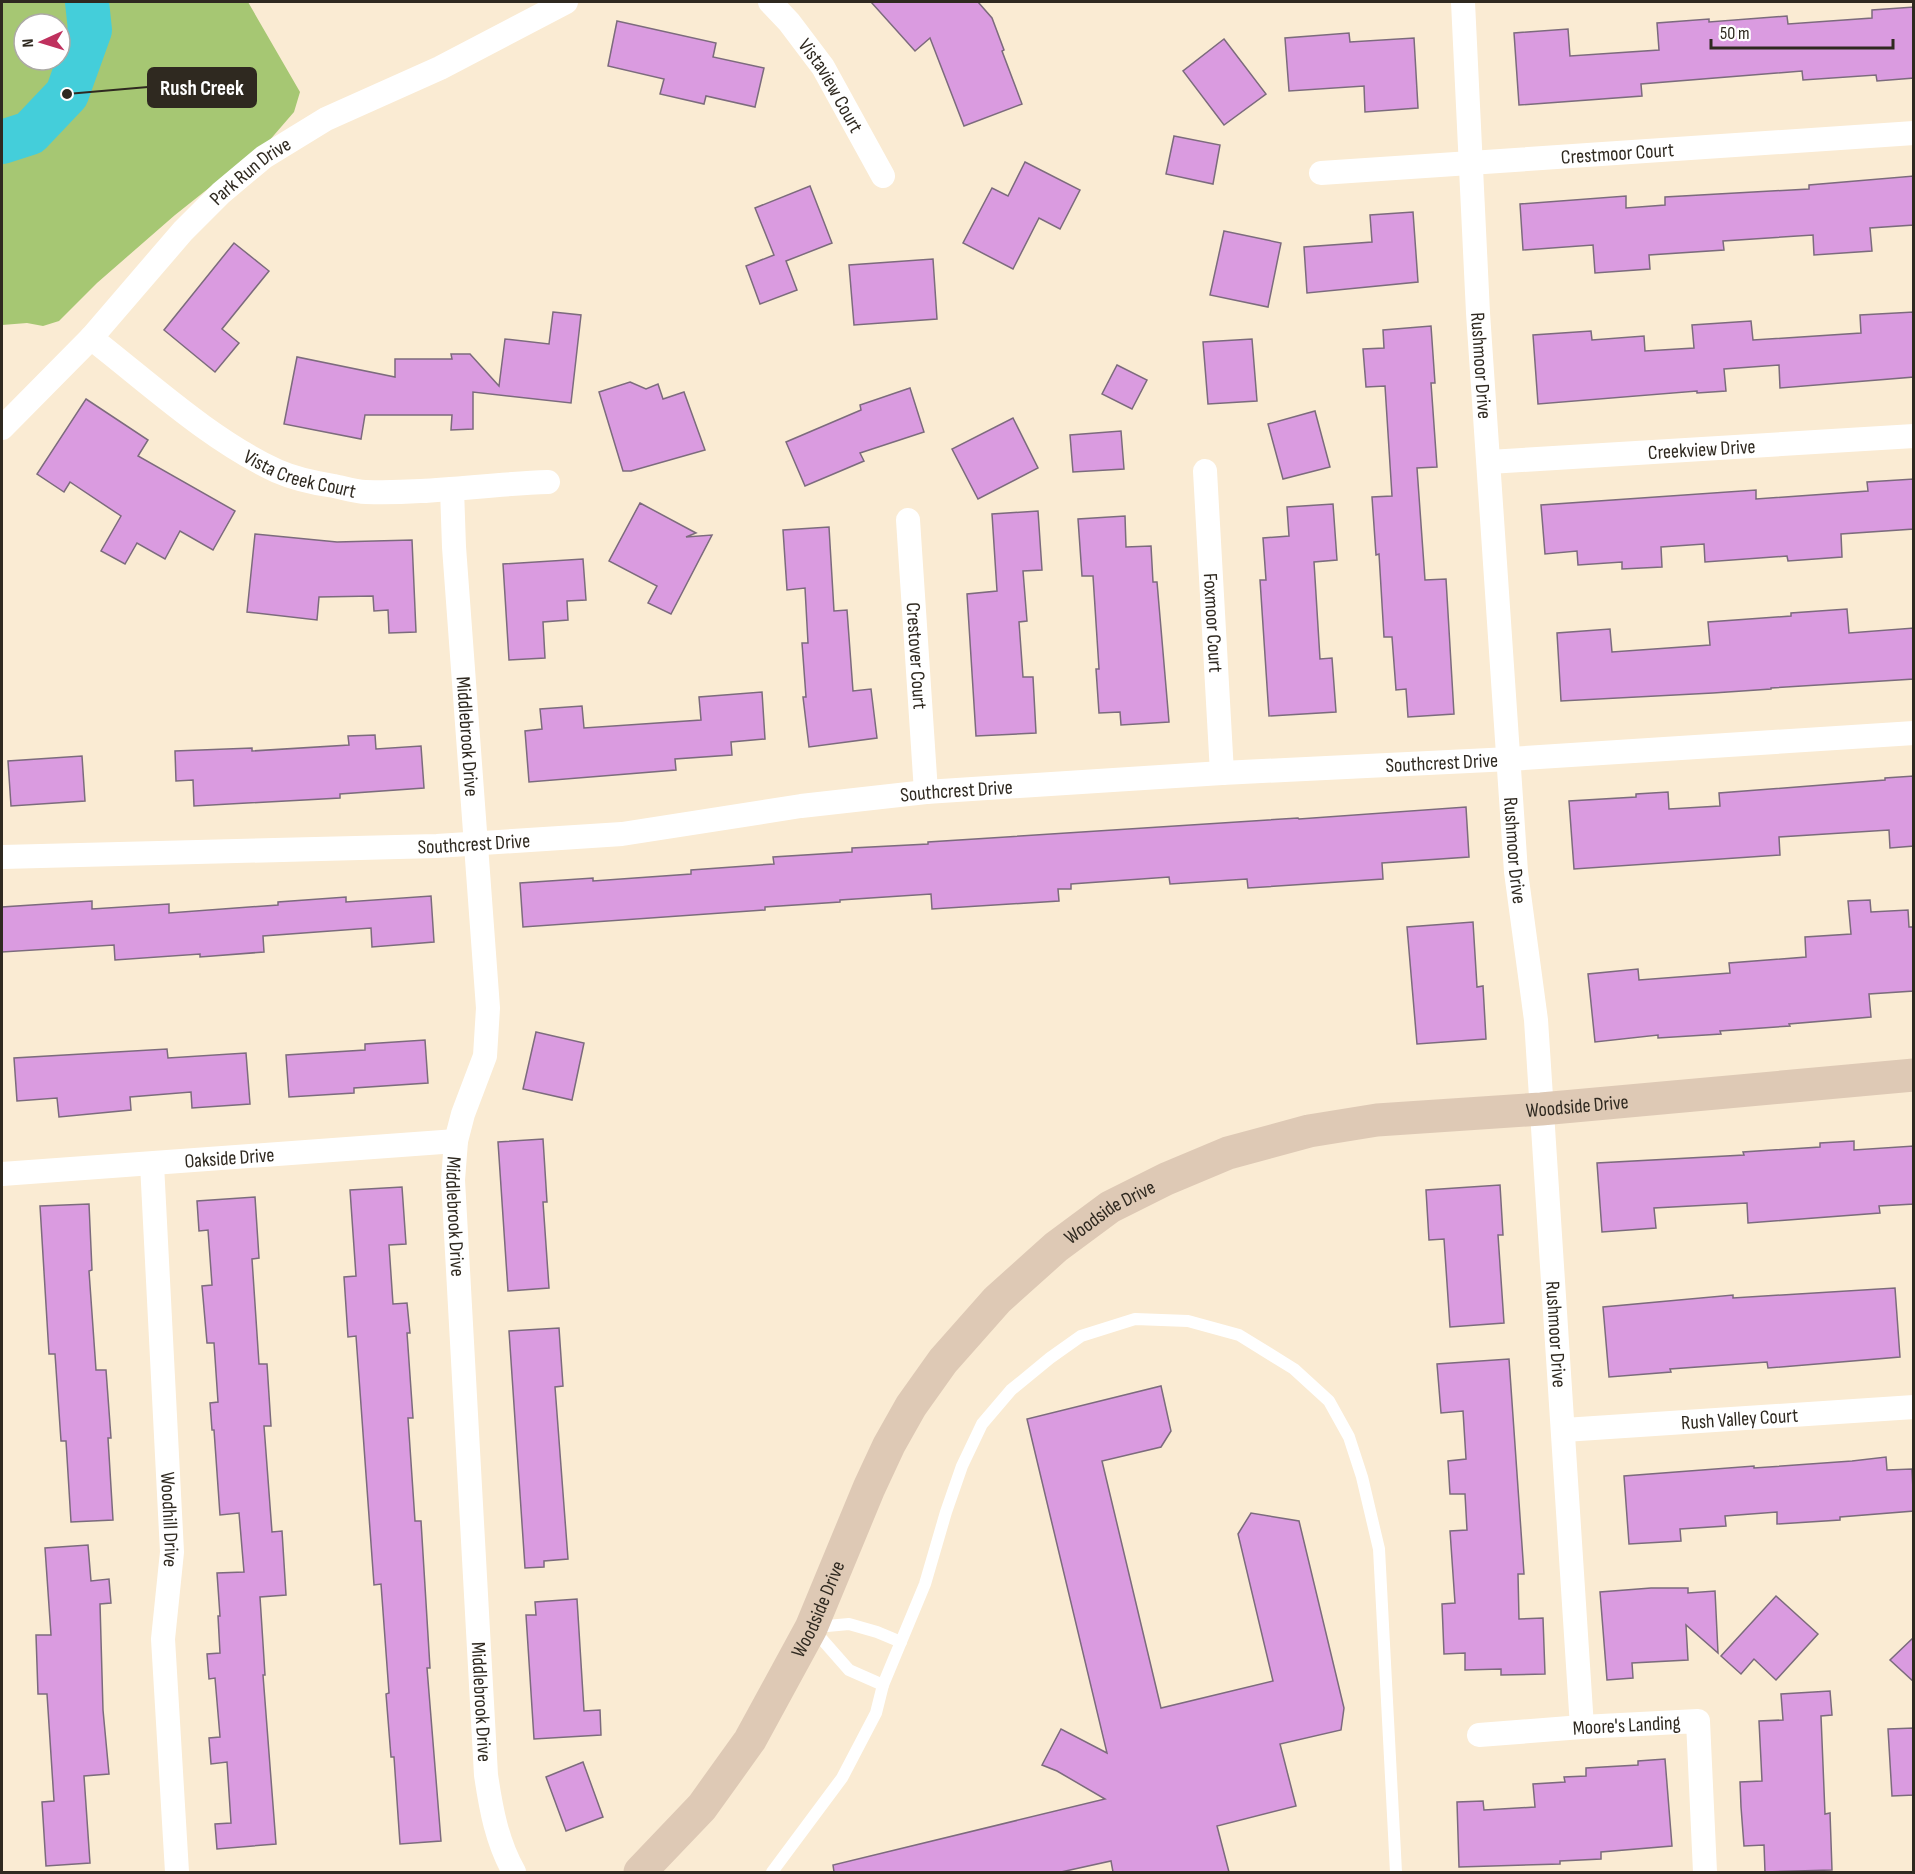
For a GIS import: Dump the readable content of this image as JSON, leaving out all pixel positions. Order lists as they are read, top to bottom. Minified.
{"streets":{"street":["Vistaview Court","Crestmoor Court","Park Run Drive","Rushmoor Drive","Creekview Drive","Vista Creek Court","Foxmoor Court","Crestover Court","Middlebrook Drive","Southcrest Drive","Woodside Drive","Oakside Drive","Rush Valley Court","Woodhill Drive","Moore's Landing"]},"crossings":[["Crestmoor Court","Rushmoor Drive"],["Park Run Drive","Vista Creek Court"],["Rushmoor Drive","Creekview Drive"],["Rushmoor Drive","Southcrest Drive"],["Rushmoor Drive","Woodside Drive"],["Rushmoor Drive","Rush Valley Court"],["Rushmoor Drive","Moore's Landing"],["Vista Creek Court","Middlebrook Drive"],["Foxmoor Court","Southcrest Drive"],["Crestover Court","Southcrest Drive"],["Middlebrook Drive","Southcrest Drive"],["Middlebrook Drive","Oakside Drive"],["Oakside Drive","Woodhill Drive"]],"places":["Rush Creek"],"scale_bar":"50 m","north":"left"}
